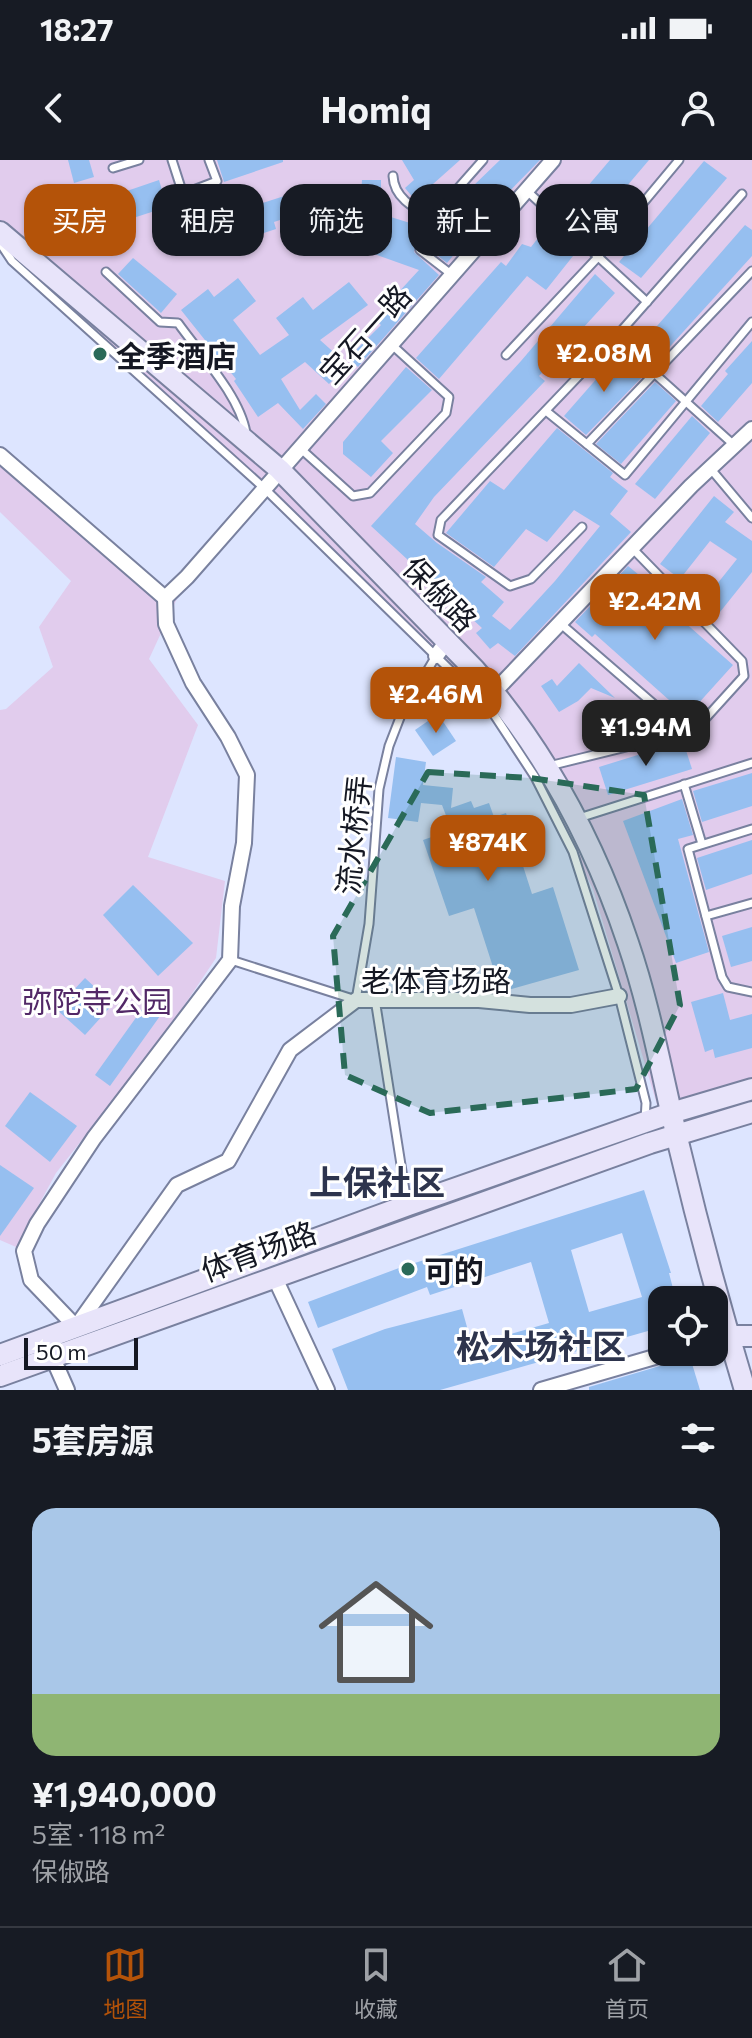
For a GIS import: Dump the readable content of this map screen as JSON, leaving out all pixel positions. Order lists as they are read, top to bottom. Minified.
{"streets":{"main road":["保俶路","体育场路"],"street":["宝石一路","老体育场路"],"lane":["流水桥弄"]},"crossings":[["宝石一路","保俶路"],["保俶路","流水桥弄"],["保俶路","体育场路"],["流水桥弄","老体育场路"],["老体育场路","体育场路"]],"districts":["上保社区","松木场社区"],"parks":["弥陀寺公园"],"places":["全季酒店","可的"],"scale_bar":"50 m","page":{"status":"18:27","header":"Homiq","chip":["买房","租房","筛选","新上","公寓"],"price":["¥2.08M","¥2.42M","¥2.46M","¥1.94M","¥874K"],"scale":"50 m","heading":"5套房源","list":[{"name":"¥1,940,000","note":"5室 · 118 m² · 保俶路"}],"tabs":["地图","收藏","首页"]}}
